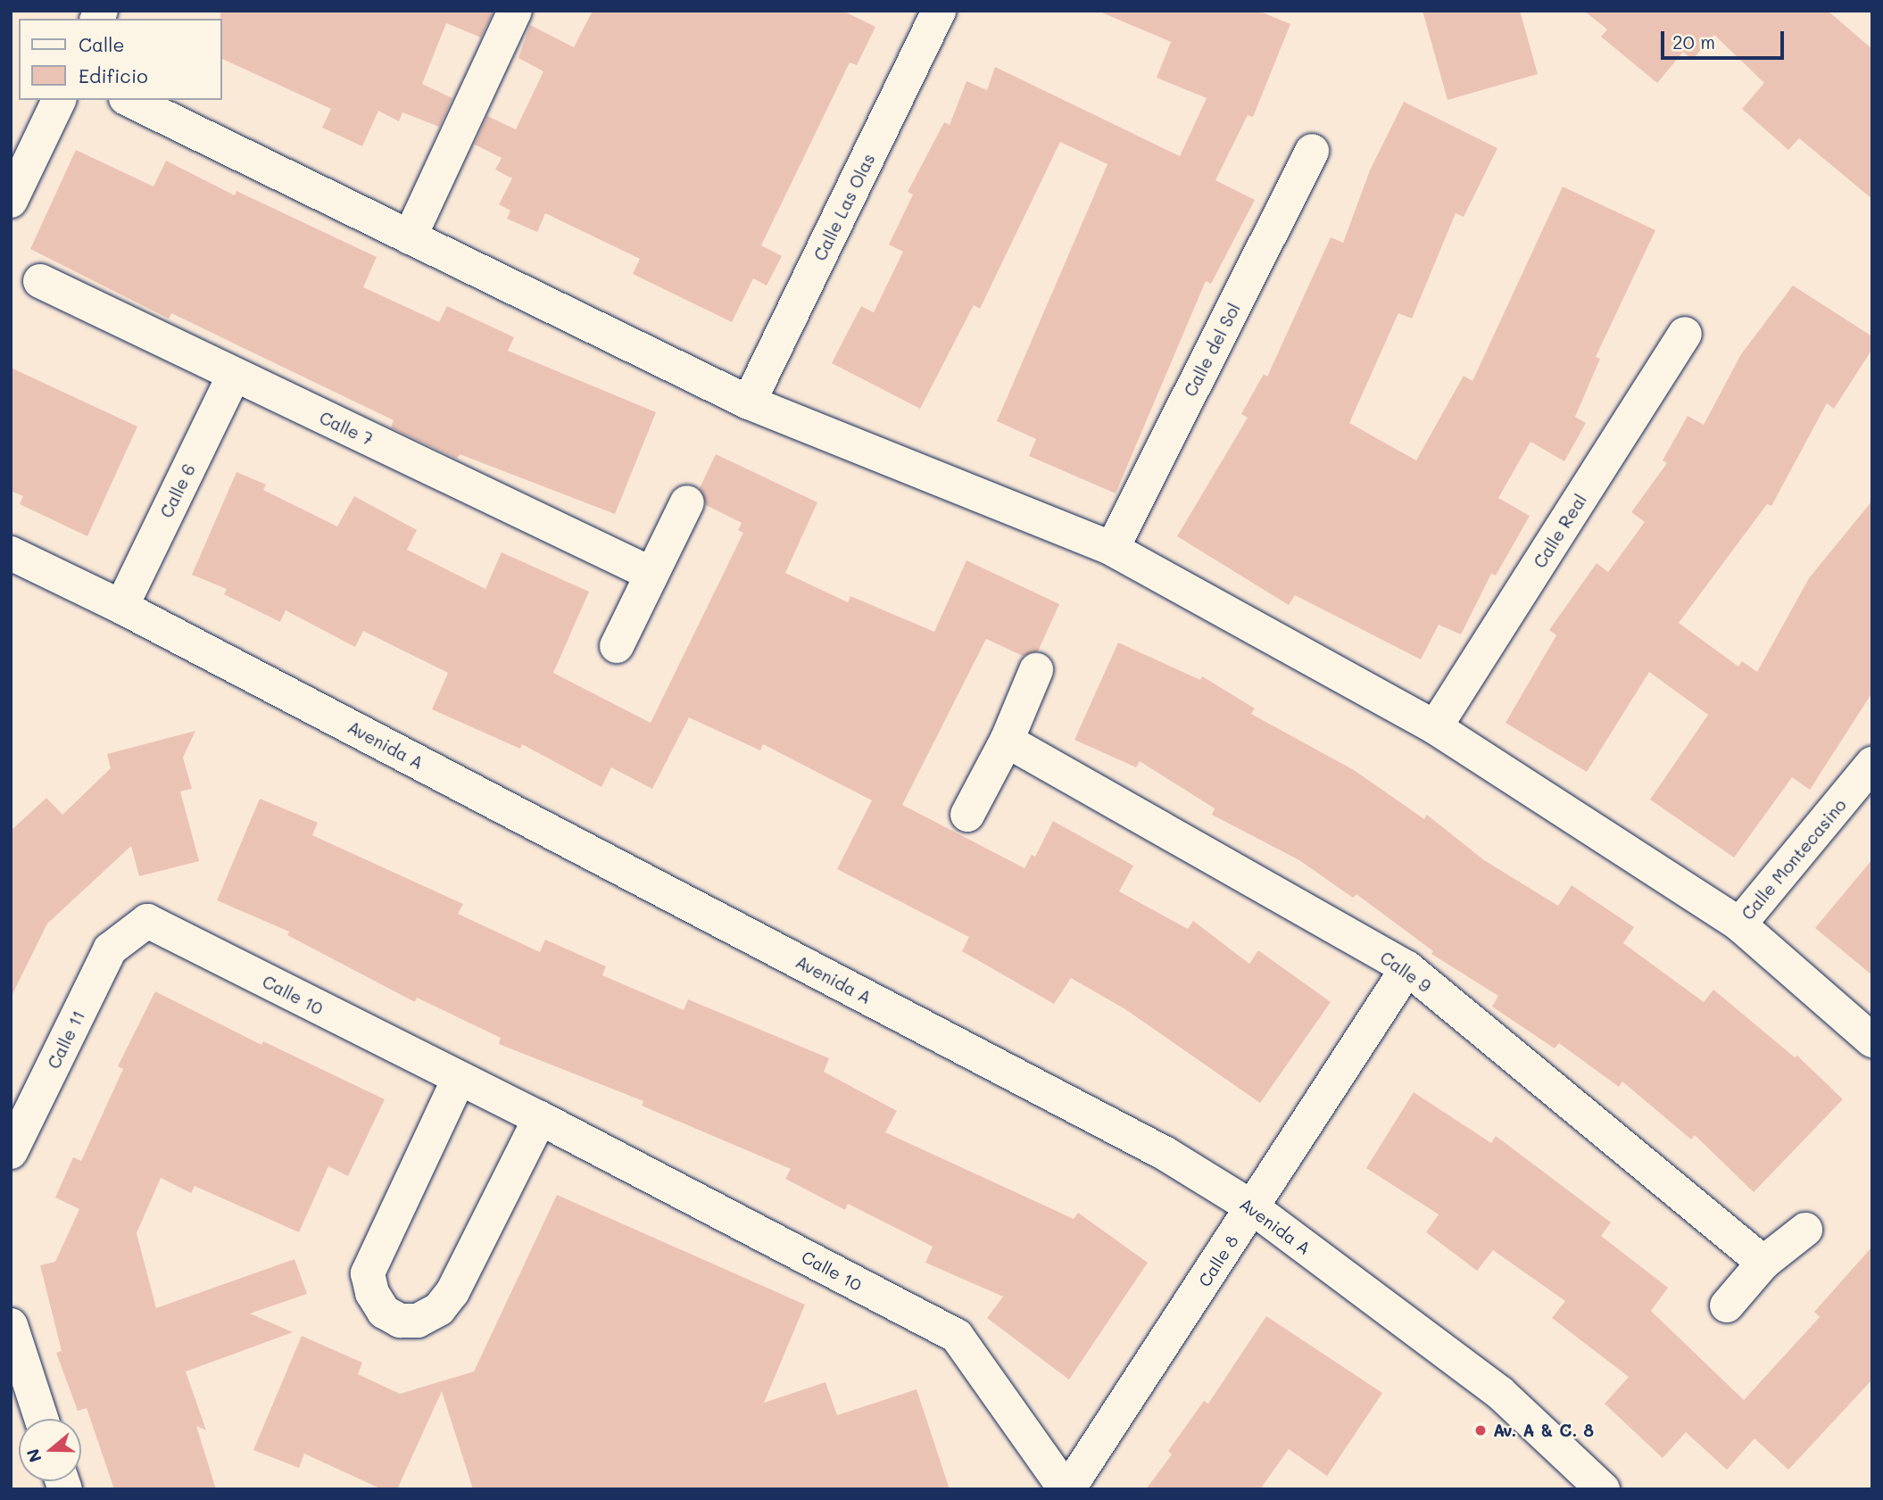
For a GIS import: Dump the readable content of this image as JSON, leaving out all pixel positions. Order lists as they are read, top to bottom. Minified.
{"streets":{"street":["Calle Las Olas","Calle del Sol","Calle 7","Calle 6","Calle Real","Avenida A","Calle Montecasino","Calle 9","Calle 10","Calle 11","Calle 8"]},"crossings":[["Calle 7","Calle 6"],["Calle 6","Avenida A"],["Avenida A","Calle 8"],["Calle 9","Calle 8"],["Calle 10","Calle 11"],["Calle 10","Calle 8"]],"places":["Av. A & C. 8"],"legend":["Calle","Edificio"],"scale_bar":"20 m","north":"left"}
